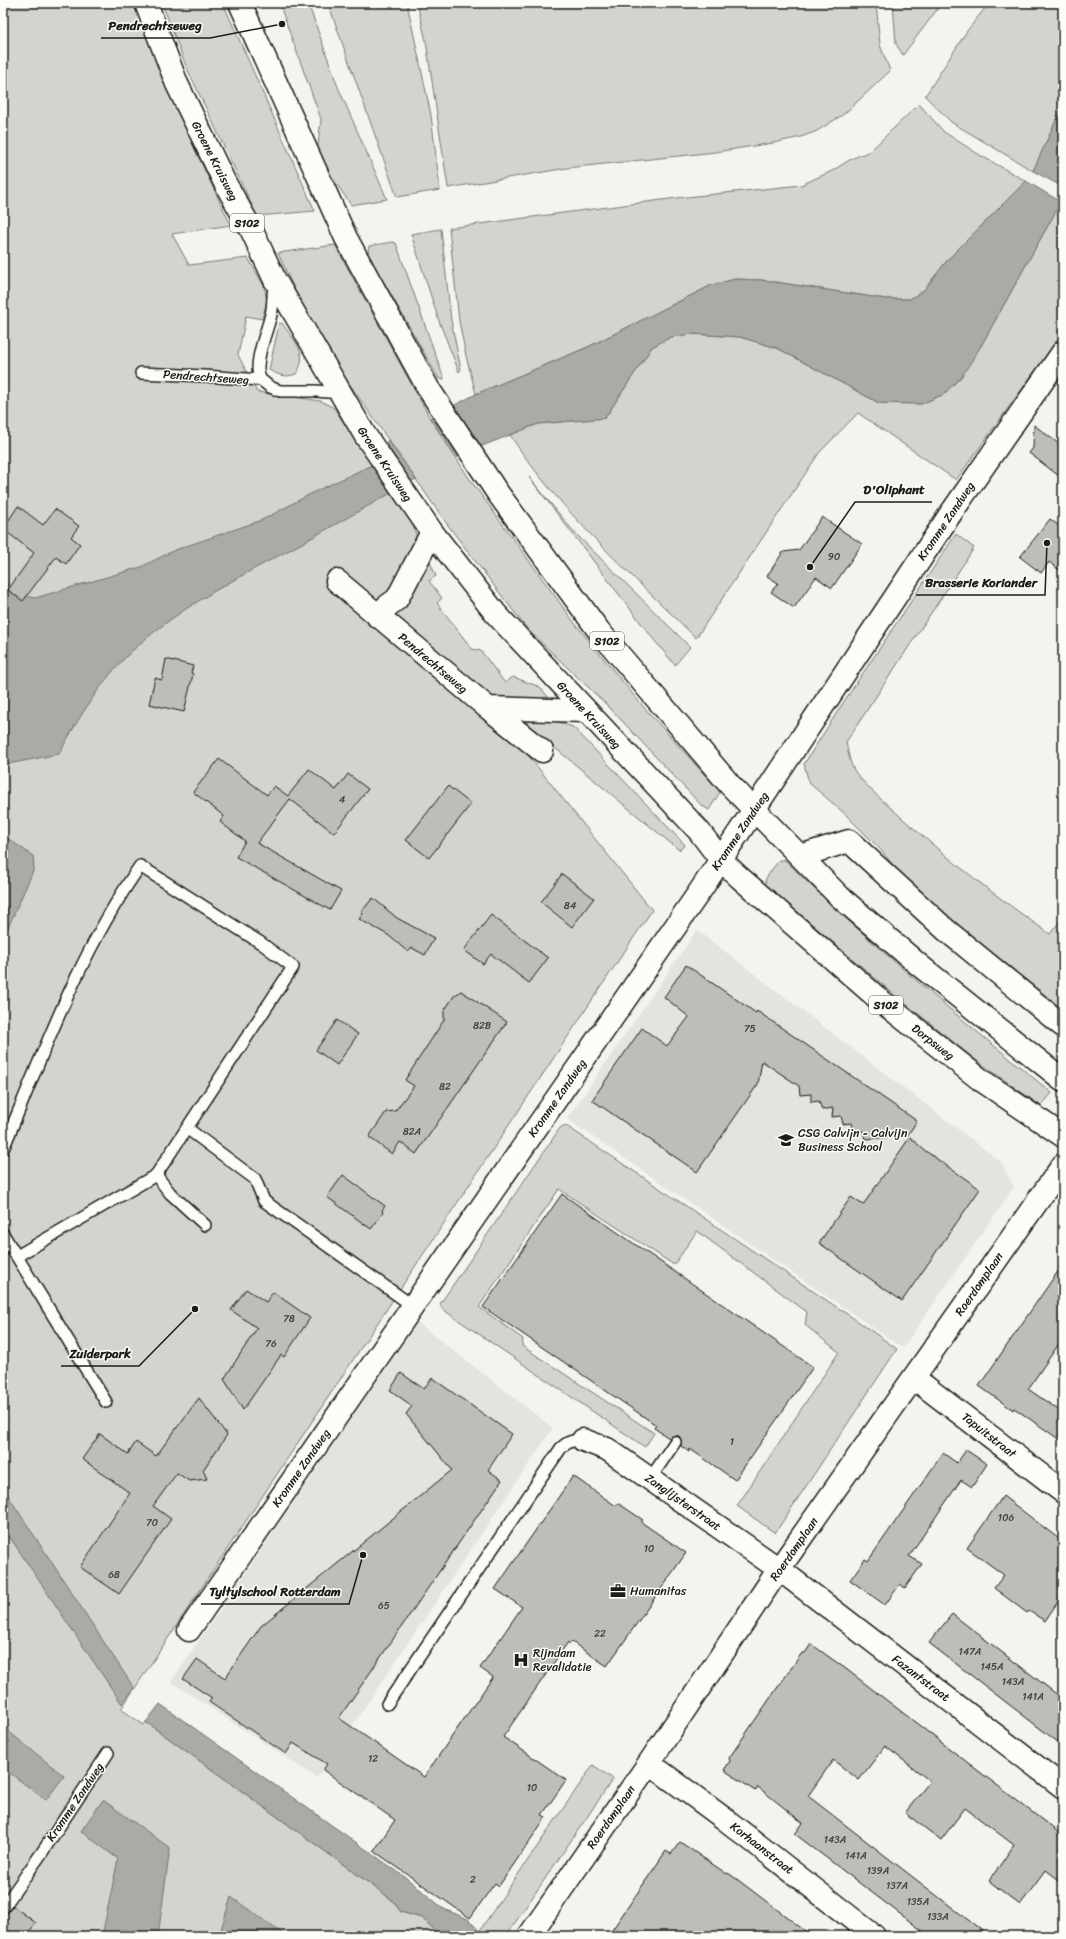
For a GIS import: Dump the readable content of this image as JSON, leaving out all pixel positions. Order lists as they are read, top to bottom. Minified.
{"streets":{"street":["Groene Kruisweg","S102","Pendrechtseweg","Kromme Zandweg","Dorpsweg","Roerdomplaan","Tapuitstraat","Zanglijsterstraat","Fazantstraat","Korhaanstraat"]},"crossings":[["Groene Kruisweg","Pendrechtseweg"],["Groene Kruisweg","Kromme Zandweg"],["Groene Kruisweg","Dorpsweg"],["S102","Kromme Zandweg"],["Kromme Zandweg","Dorpsweg"],["Roerdomplaan","Tapuitstraat"],["Roerdomplaan","Zanglijsterstraat"],["Roerdomplaan","Fazantstraat"],["Roerdomplaan","Korhaanstraat"],["Zanglijsterstraat","Fazantstraat"]],"places":{"other":["Pendrechtseweg","Brasserie Koriander","D'Oliphant","Zuiderpark","Tyltylschool Rotterdam"],"school or university":["CSG Calvijn - Calvijn Business School"],"office":["Humanitas"],"hospital":["Rijndam Revalidatie"]},"house_numbers":["90","4","84","82B","75","82","82A","78","76","1","106","70","10","68","65","22","147A","145A","143A","141A","12","10","143A","141A","139A","2","137A","135A","133A"]}
